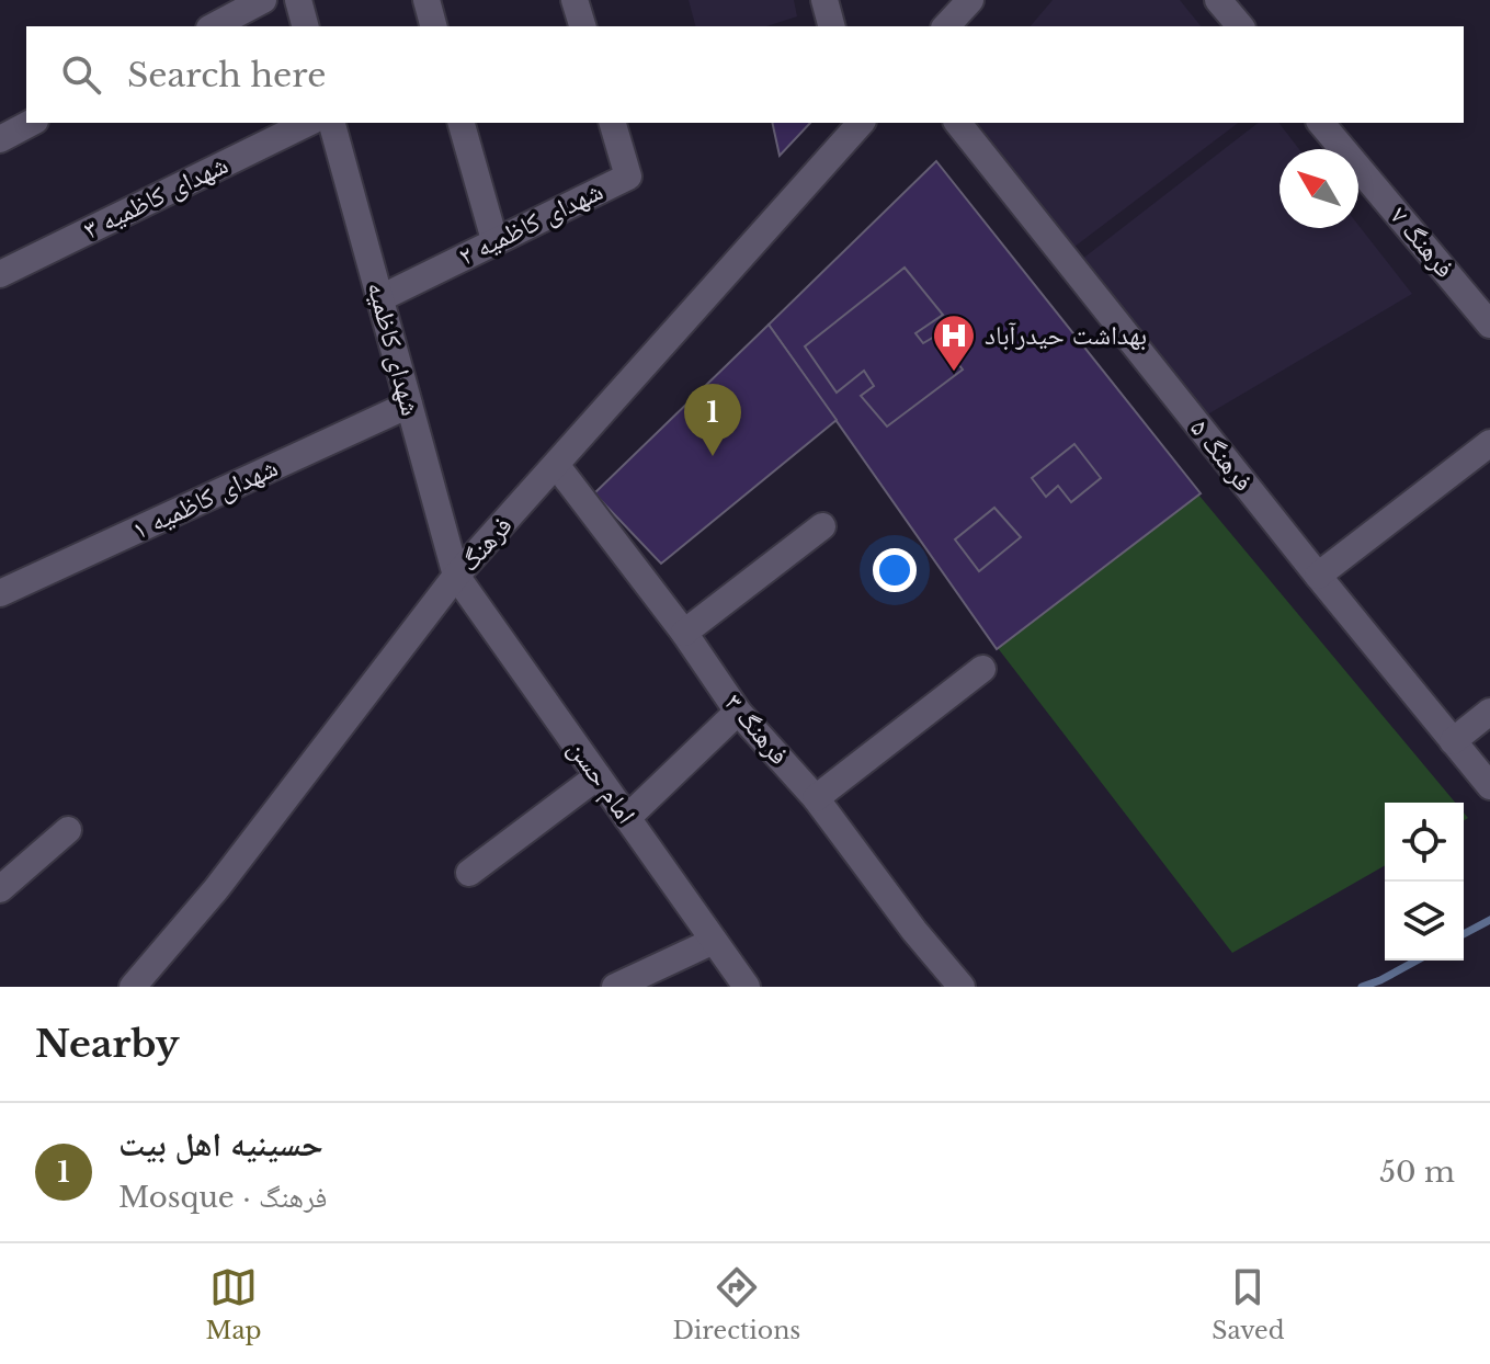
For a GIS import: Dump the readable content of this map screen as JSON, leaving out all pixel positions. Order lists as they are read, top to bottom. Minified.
{"streets":{"street":["شهدای کاظمیه ۳","شهدای کاظمیه ۲","فرهنگ ۷","شهدای کاظمیه","فرهنگ ۵","شهدای کاظمیه ۱","فرهنگ","فرهنگ ۳","امام حسن"]},"crossings":[["شهدای کاظمیه ۲","شهدای کاظمیه"],["شهدای کاظمیه","شهدای کاظمیه ۱"],["شهدای کاظمیه","فرهنگ"],["شهدای کاظمیه","امام حسن"],["فرهنگ","فرهنگ ۳"],["فرهنگ","امام حسن"]],"places":{"hospital":["بهداشت حیدرآباد"]},"north":"top left","page":{"search":"Search here","pins":"1","heading":"Nearby","list":[{"mark":"1","name":"حسینیه اهل بیت","note":"Mosque · فرهنگ","value":"50 m"}],"nav":["Map","Directions","Saved"]}}
